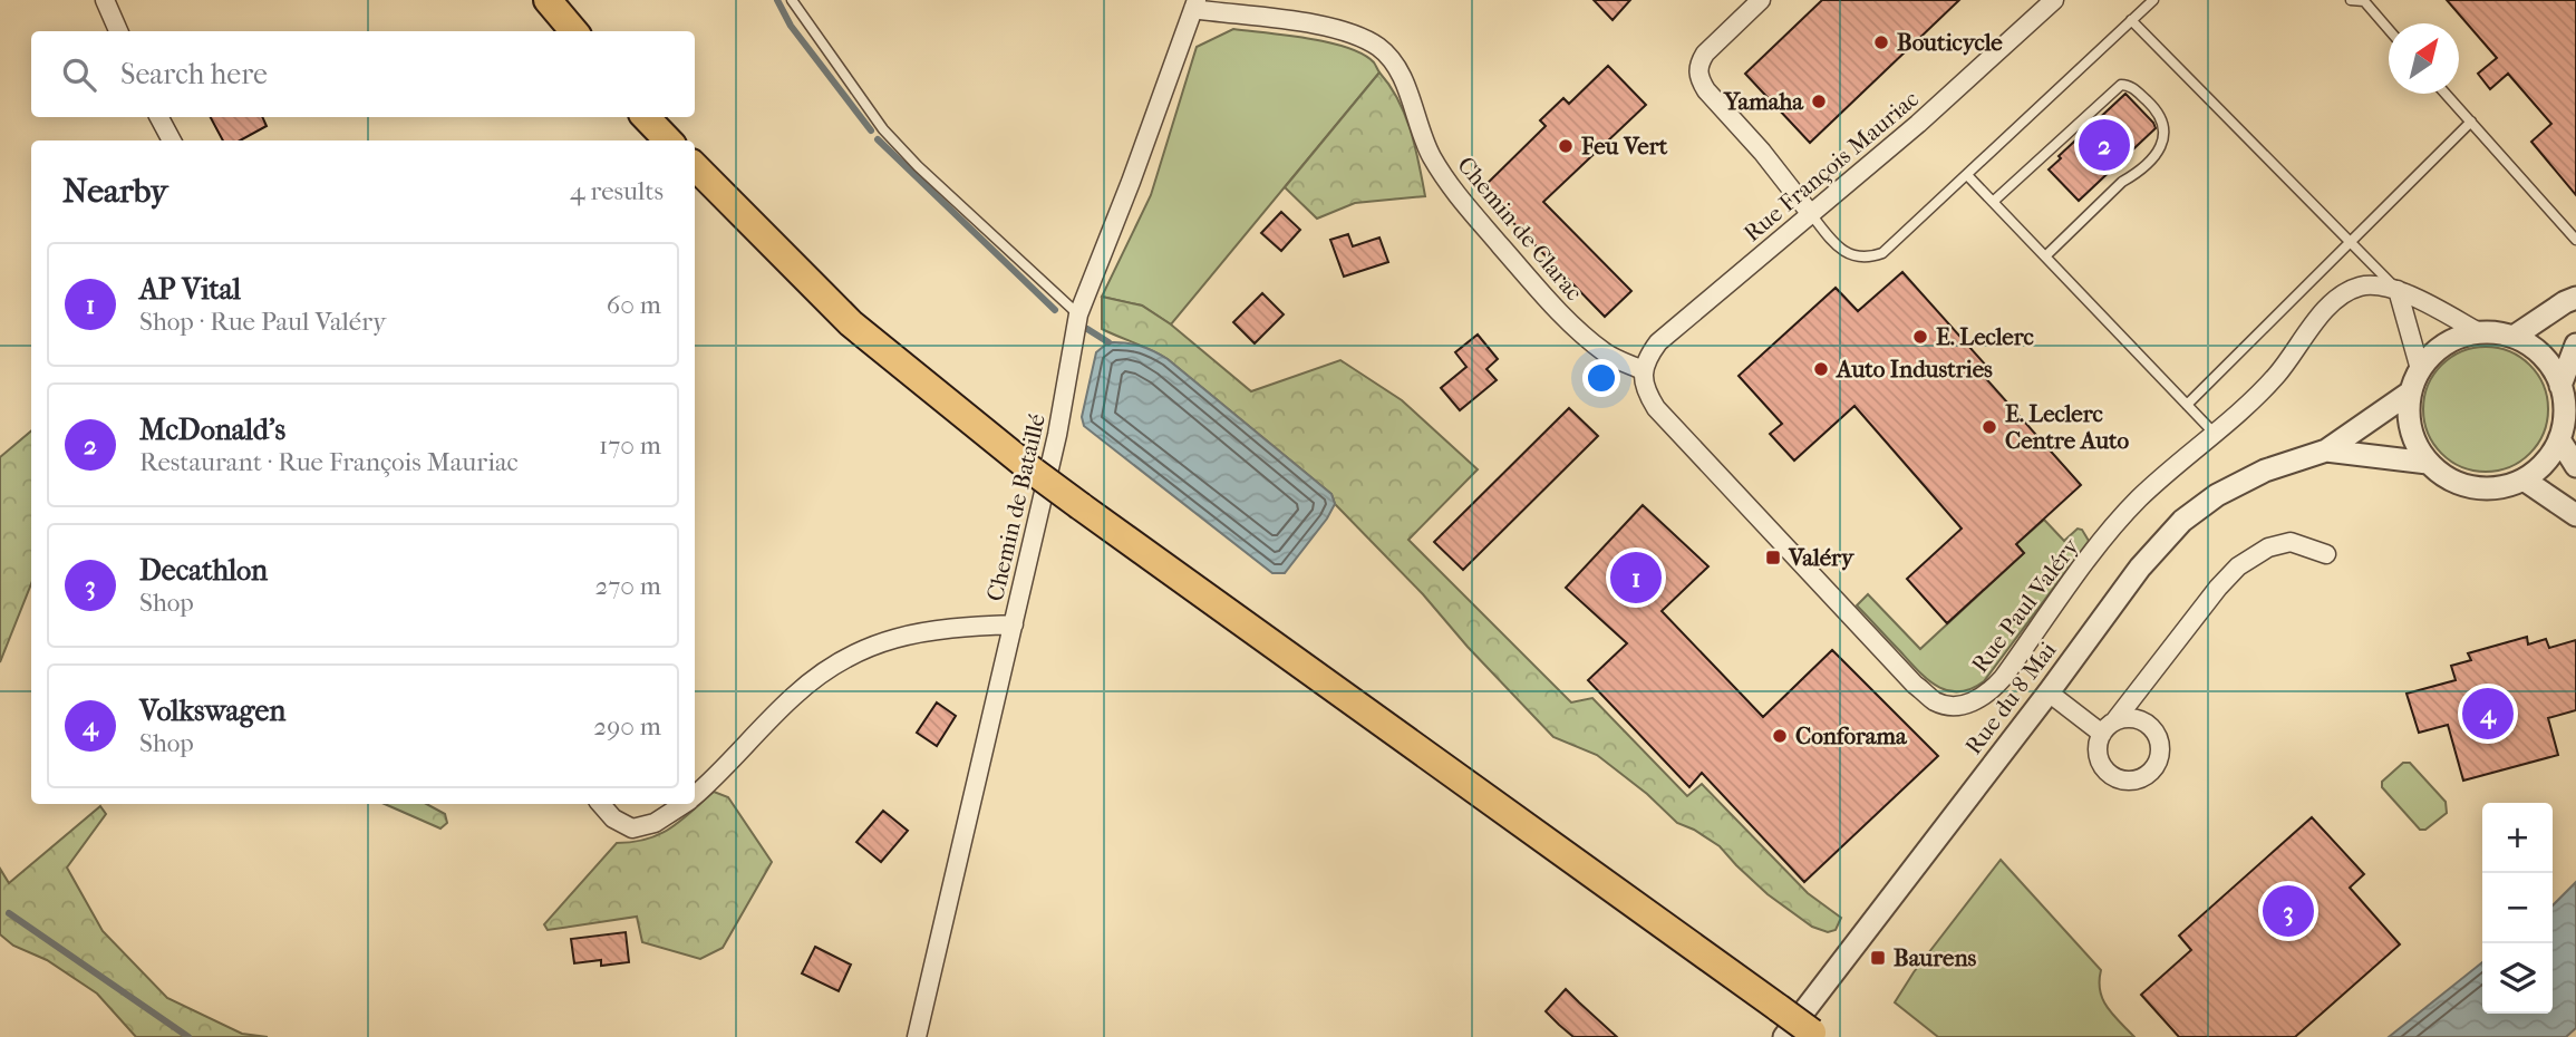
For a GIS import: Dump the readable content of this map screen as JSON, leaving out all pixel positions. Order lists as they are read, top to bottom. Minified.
{"streets":{"street":["Rue François Mauriac","Chemin de Clarac","Chemin de Bataillé","Rue Paul Valéry","Rue du 8 Mai"]},"crossings":[["Rue François Mauriac","Chemin de Clarac"],["Rue François Mauriac","Rue Paul Valéry"],["Chemin de Clarac","Chemin de Bataillé"],["Chemin de Clarac","Rue Paul Valéry"],["Rue Paul Valéry","Rue du 8 Mai"]],"places":{"other":["Bouticycle","Yamaha","Feu Vert","E. Leclerc","Auto Industries","E. Leclerc Centre Auto","Conforama"],"transit":["Valéry","Baurens"]},"north":"top right","page":{"search":"Search here","pins":["2","1","4","3"],"heading":["Nearby","4 results"],"list":[{"mark":"1","name":"AP Vital","note":"Shop · Rue Paul Valéry","value":"60 m"},{"mark":"2","name":"McDonald's","note":"Restaurant · Rue François Mauriac","value":"170 m"},{"mark":"3","name":"Decathlon","note":"Shop","value":"270 m"},{"mark":"4","name":"Volkswagen","note":"Shop","value":"290 m"}],"map_buttons":["+","−"]}}
